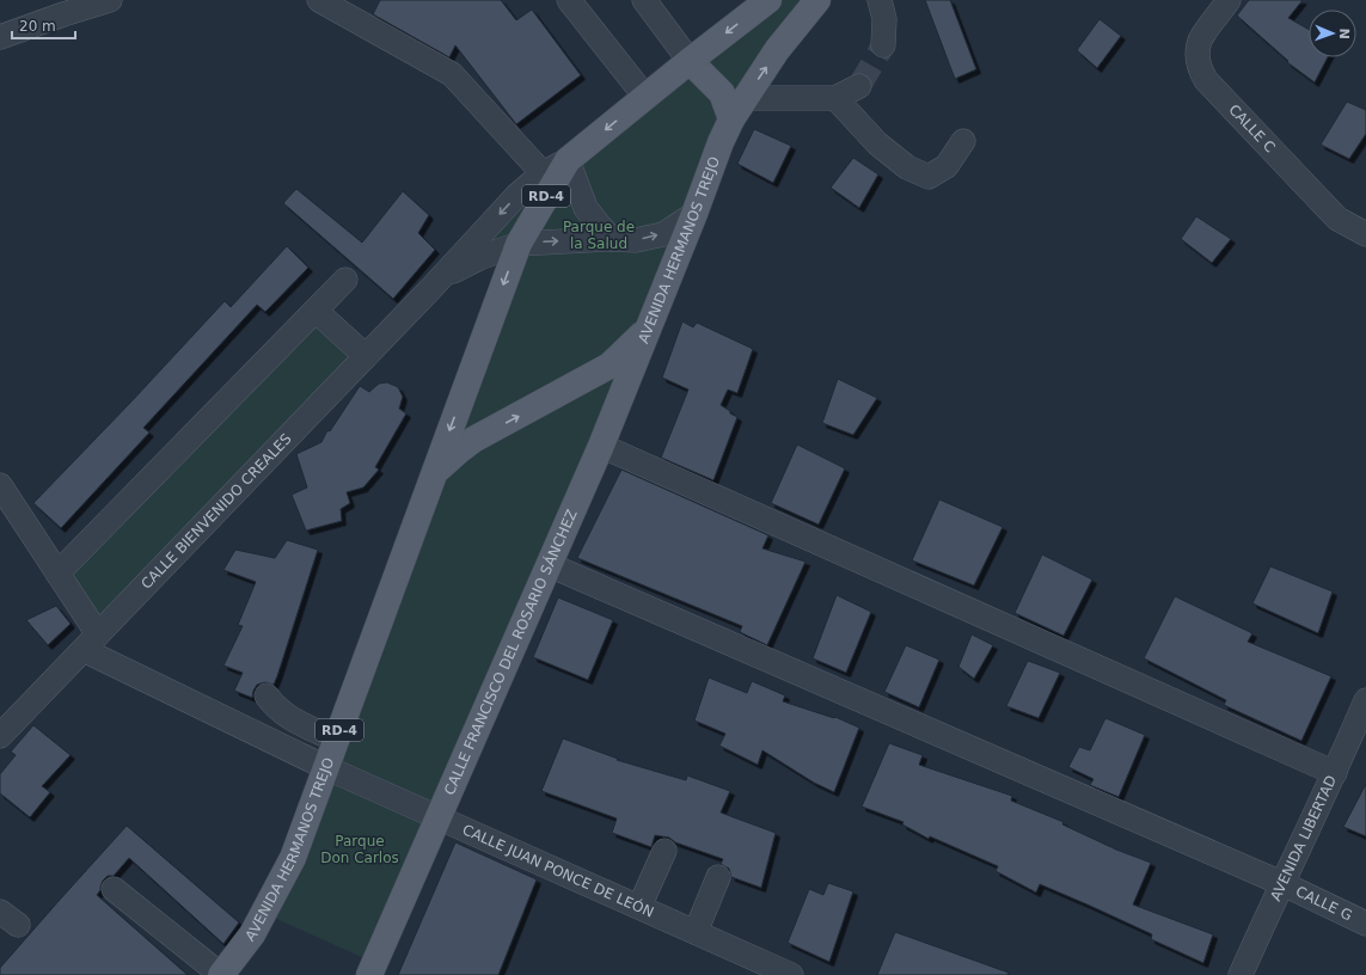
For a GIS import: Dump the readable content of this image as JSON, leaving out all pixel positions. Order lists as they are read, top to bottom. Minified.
{"streets":{"main road":["RD-4","AVENIDA HERMANOS TREJO","CALLE FRANCISCO DEL ROSARIO SÁNCHEZ"],"street":["CALLE C","CALLE BIENVENIDO CREALES","AVENIDA LIBERTAD","CALLE JUAN PONCE DE LEÓN","CALLE G"]},"crossings":[["AVENIDA HERMANOS TREJO","CALLE BIENVENIDO CREALES"],["AVENIDA HERMANOS TREJO","CALLE FRANCISCO DEL ROSARIO SÁNCHEZ"],["AVENIDA HERMANOS TREJO","CALLE JUAN PONCE DE LEÓN"],["CALLE BIENVENIDO CREALES","CALLE JUAN PONCE DE LEÓN"],["CALLE FRANCISCO DEL ROSARIO SÁNCHEZ","CALLE JUAN PONCE DE LEÓN"],["CALLE FRANCISCO DEL ROSARIO SÁNCHEZ","CALLE G"],["AVENIDA LIBERTAD","CALLE G"]],"parks":["Parque de la Salud","Parque Don Carlos"],"scale_bar":"20 m","north":"right"}
